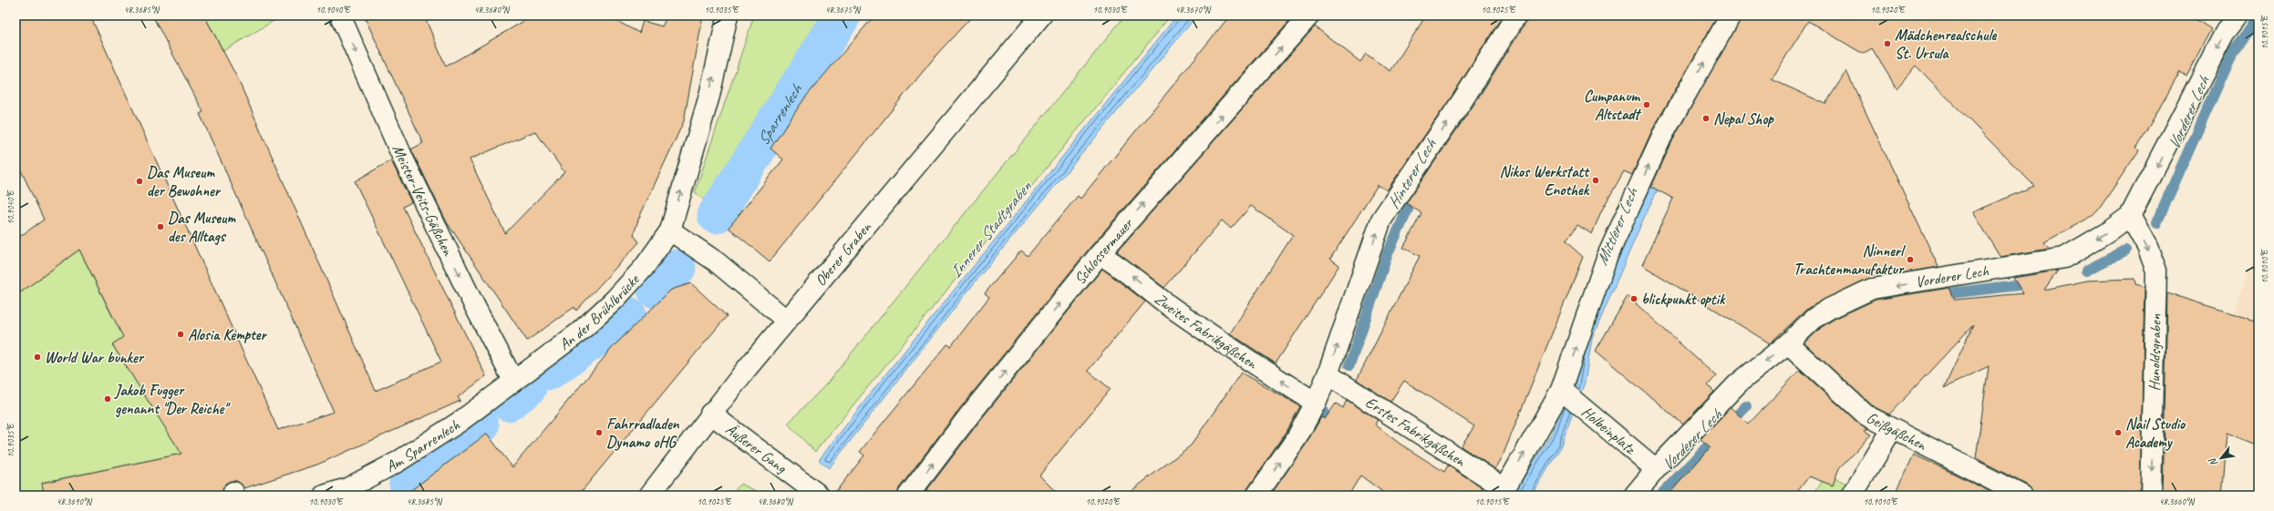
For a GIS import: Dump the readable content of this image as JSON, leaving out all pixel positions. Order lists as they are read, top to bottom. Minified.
{"streets":{"street":["Meister-Veits-Gäßchen","Schlossermauer","Oberer Graben","Vorderer Lech","An der Brühlbrücke","Zweites Fabrikgäßchen","Hunoldsgraben","Holbeinplatz","Erstes Fabrikgäßchen","Geißgäßchen","Am Sparrenlech","Äußerer Gang"]},"crossings":[["Meister-Veits-Gäßchen","An der Brühlbrücke"],["Meister-Veits-Gäßchen","Am Sparrenlech"],["Schlossermauer","Zweites Fabrikgäßchen"],["Oberer Graben","Äußerer Gang"],["Vorderer Lech","Hunoldsgraben"],["Vorderer Lech","Holbeinplatz"],["Vorderer Lech","Geißgäßchen"],["An der Brühlbrücke","Am Sparrenlech"]],"one_way":["Meister-Veits-Gäßchen","Schlossermauer","Vorderer Lech","An der Brühlbrücke","Zweites Fabrikgäßchen","Hunoldsgraben"],"water":["Vorderer Lech","Sparrenlech","Hinterer Lech","Mittlerer Lech","Innerer Stadtgraben"],"places":["Mädchenrealschule St. Ursula","Cumpanum Altstadt","Nepal Shop","Nikos Werkstatt Enothek","Das Museum der Bewohner","Das Museum des Alltags","Ninnerl Trachtenmanufaktur","blickpunkt optik","Alosia Kempter","World War bunker","Jakob Fugger genannt \"Der Reiche\"","Fahrradladen Dynamo oHG","Nail Studio Academy"],"north":"bottom left","coordinates":["48.3685°N","10.9040°E","48.3680°N","10.9035°E","48.3675°N","10.9030°E","48.3670°N","10.9025°E","10.9020°E","10.9015°E","10.9010°E","48.3690°N","48.3660°N"]}
